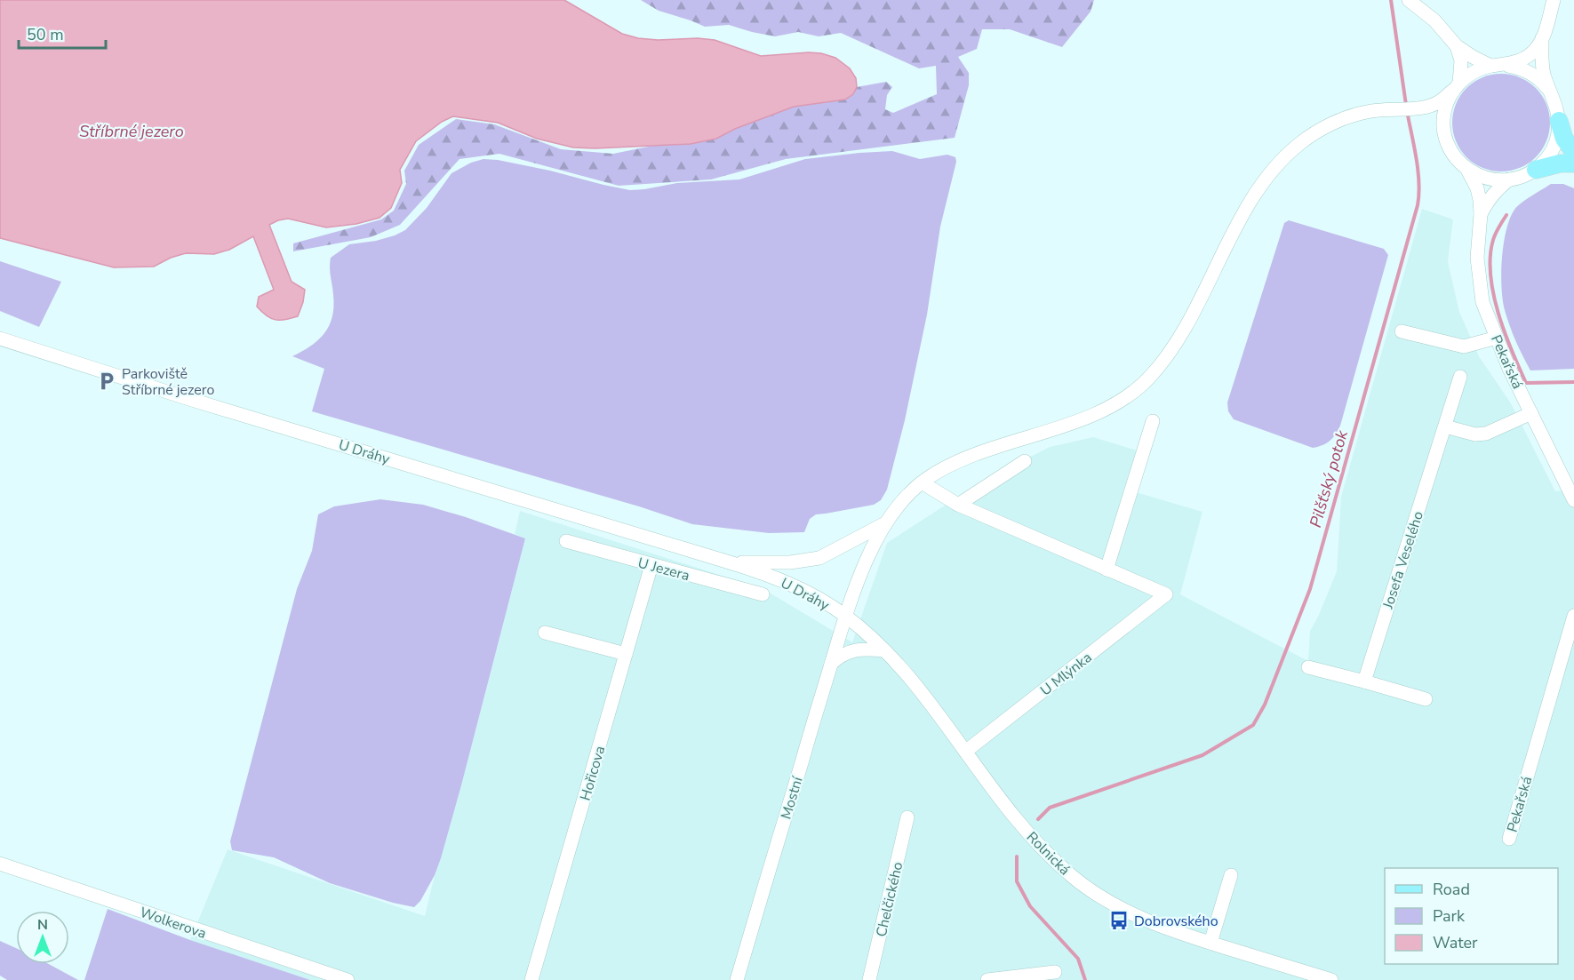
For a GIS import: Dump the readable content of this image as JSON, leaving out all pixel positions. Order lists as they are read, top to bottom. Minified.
{"streets":{"street":["Pekařská","U Dráhy","Josefa Veselého","U Jezera","U Mlýnka","Hořicova","Mostní","Rolnická","Chelčického","Wolkerova"]},"crossings":[["U Dráhy","Mostní"],["U Dráhy","Rolnická"],["U Jezera","Hořicova"],["U Mlýnka","Rolnická"],["Mostní","Rolnická"]],"water":["Stříbrné jezero","Pilšťský potok"],"places":{"parking":["Parkoviště Stříbrné jezero"],"bus stop":["Dobrovského"]},"legend":["Road","Park","Water"],"scale_bar":"50 m","north":"top"}
